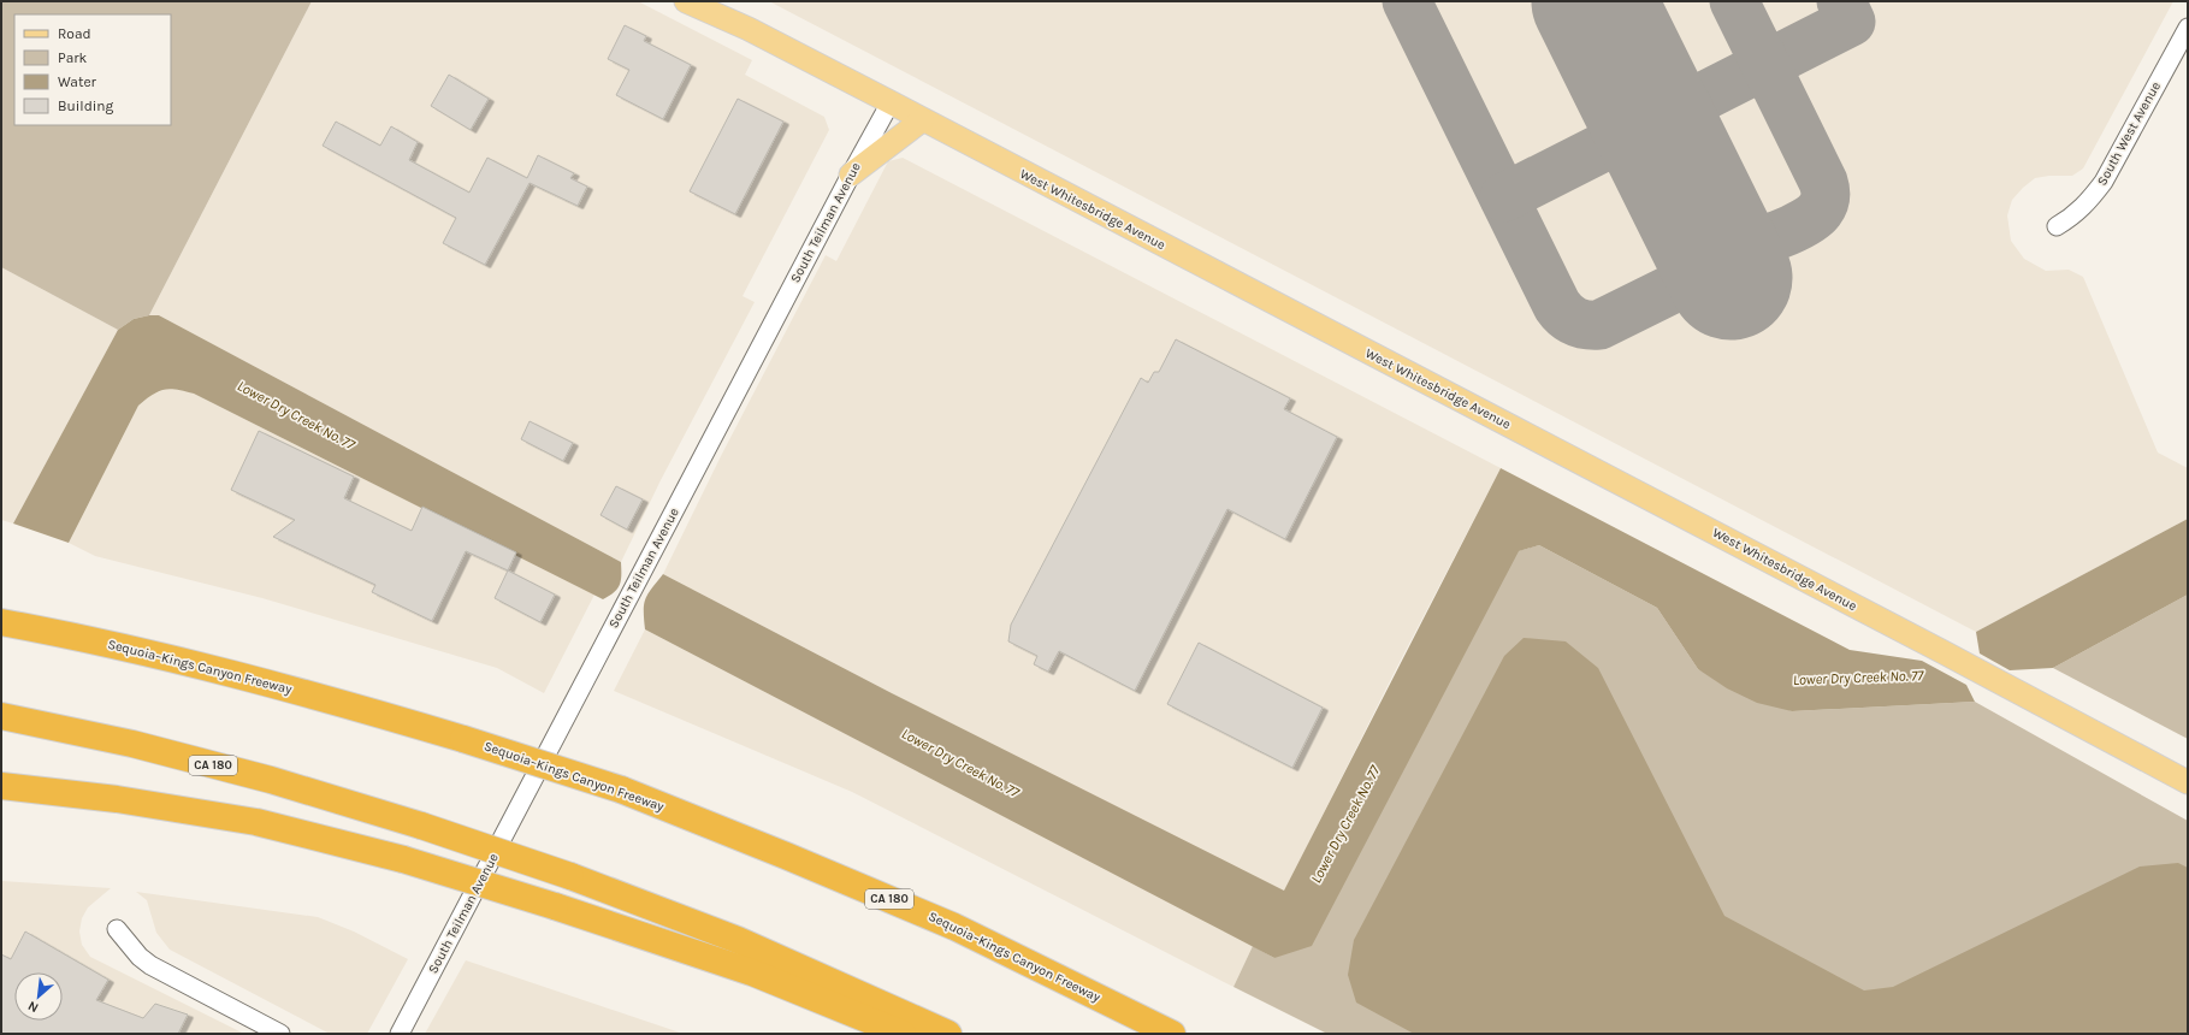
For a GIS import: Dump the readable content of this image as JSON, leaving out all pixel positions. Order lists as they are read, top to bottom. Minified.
{"streets":{"highway":["Sequoia–Kings Canyon Freeway","CA 180"],"main road":["West Whitesbridge Avenue"],"street":["South West Avenue","South Teilman Avenue"]},"crossings":[["West Whitesbridge Avenue","South Teilman Avenue"]],"water":["Lower Dry Creek No. 77"],"legend":["Road","Park","Water","Building"],"north":"bottom left"}
